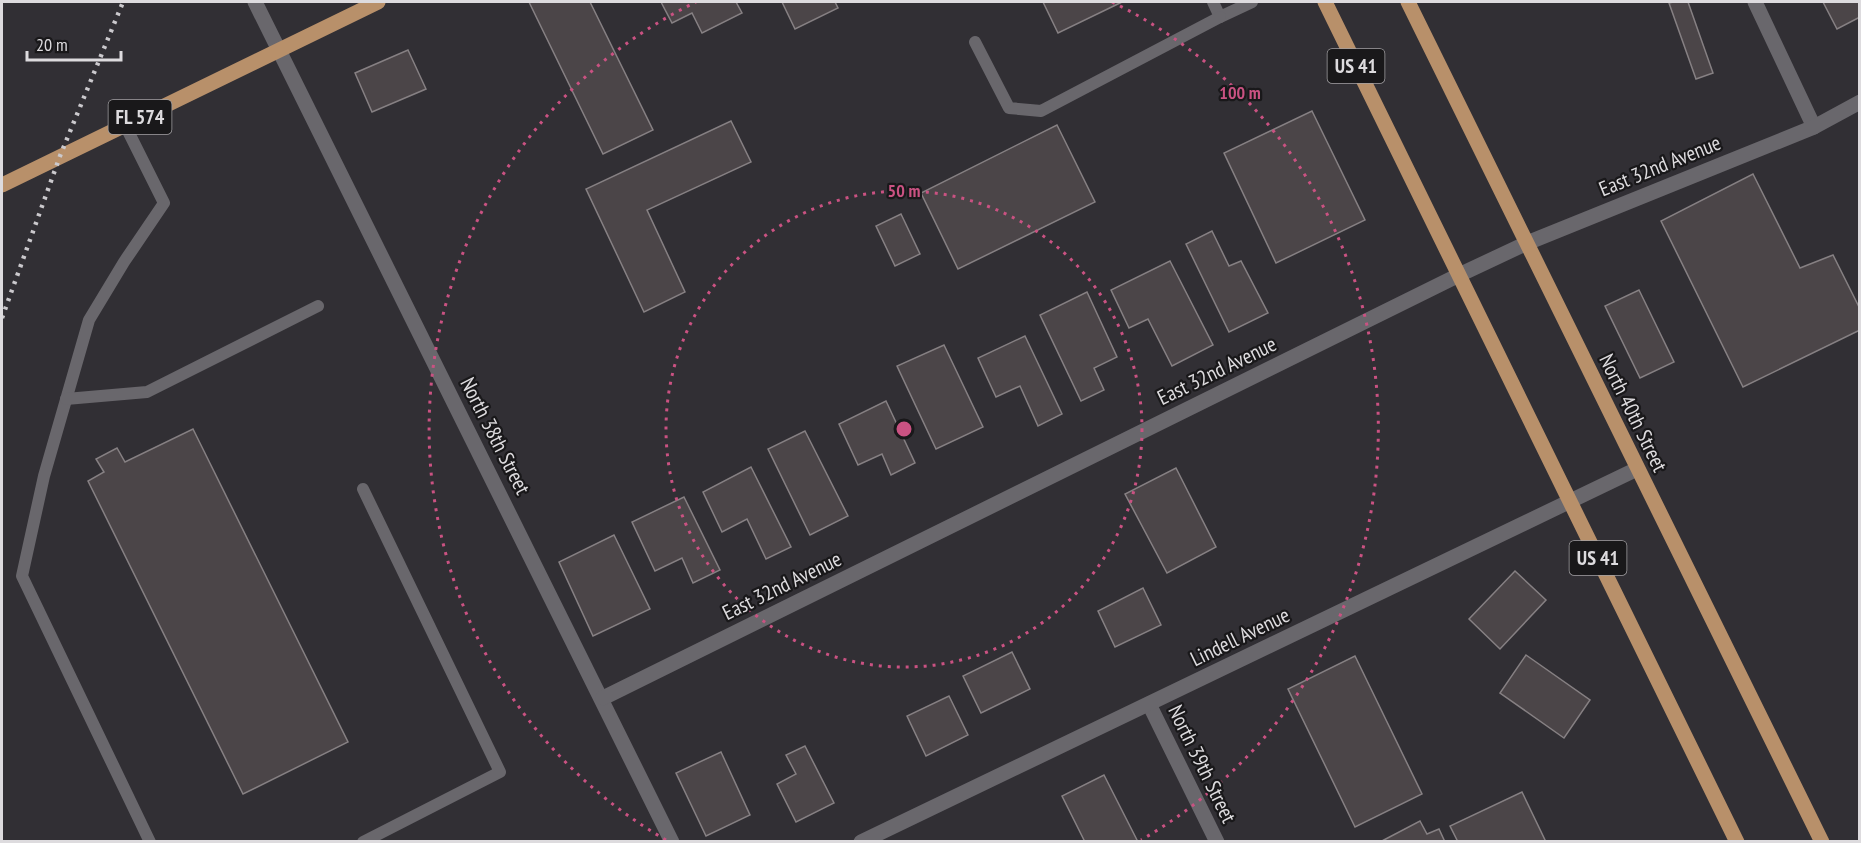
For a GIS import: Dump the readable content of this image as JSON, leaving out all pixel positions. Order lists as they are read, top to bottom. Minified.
{"streets":{"main road":["US 41","FL 574","North 40th Street"],"street":["East 32nd Avenue","North 38th Street","Lindell Avenue","North 39th Street"]},"crossings":[["US 41","East 32nd Avenue"],["US 41","Lindell Avenue"],["FL 574","North 38th Street"],["East 32nd Avenue","North 40th Street"],["East 32nd Avenue","North 38th Street"],["North 40th Street","Lindell Avenue"],["Lindell Avenue","North 39th Street"]],"scale_bar":"20 m","rings":["100 m","50 m"]}
